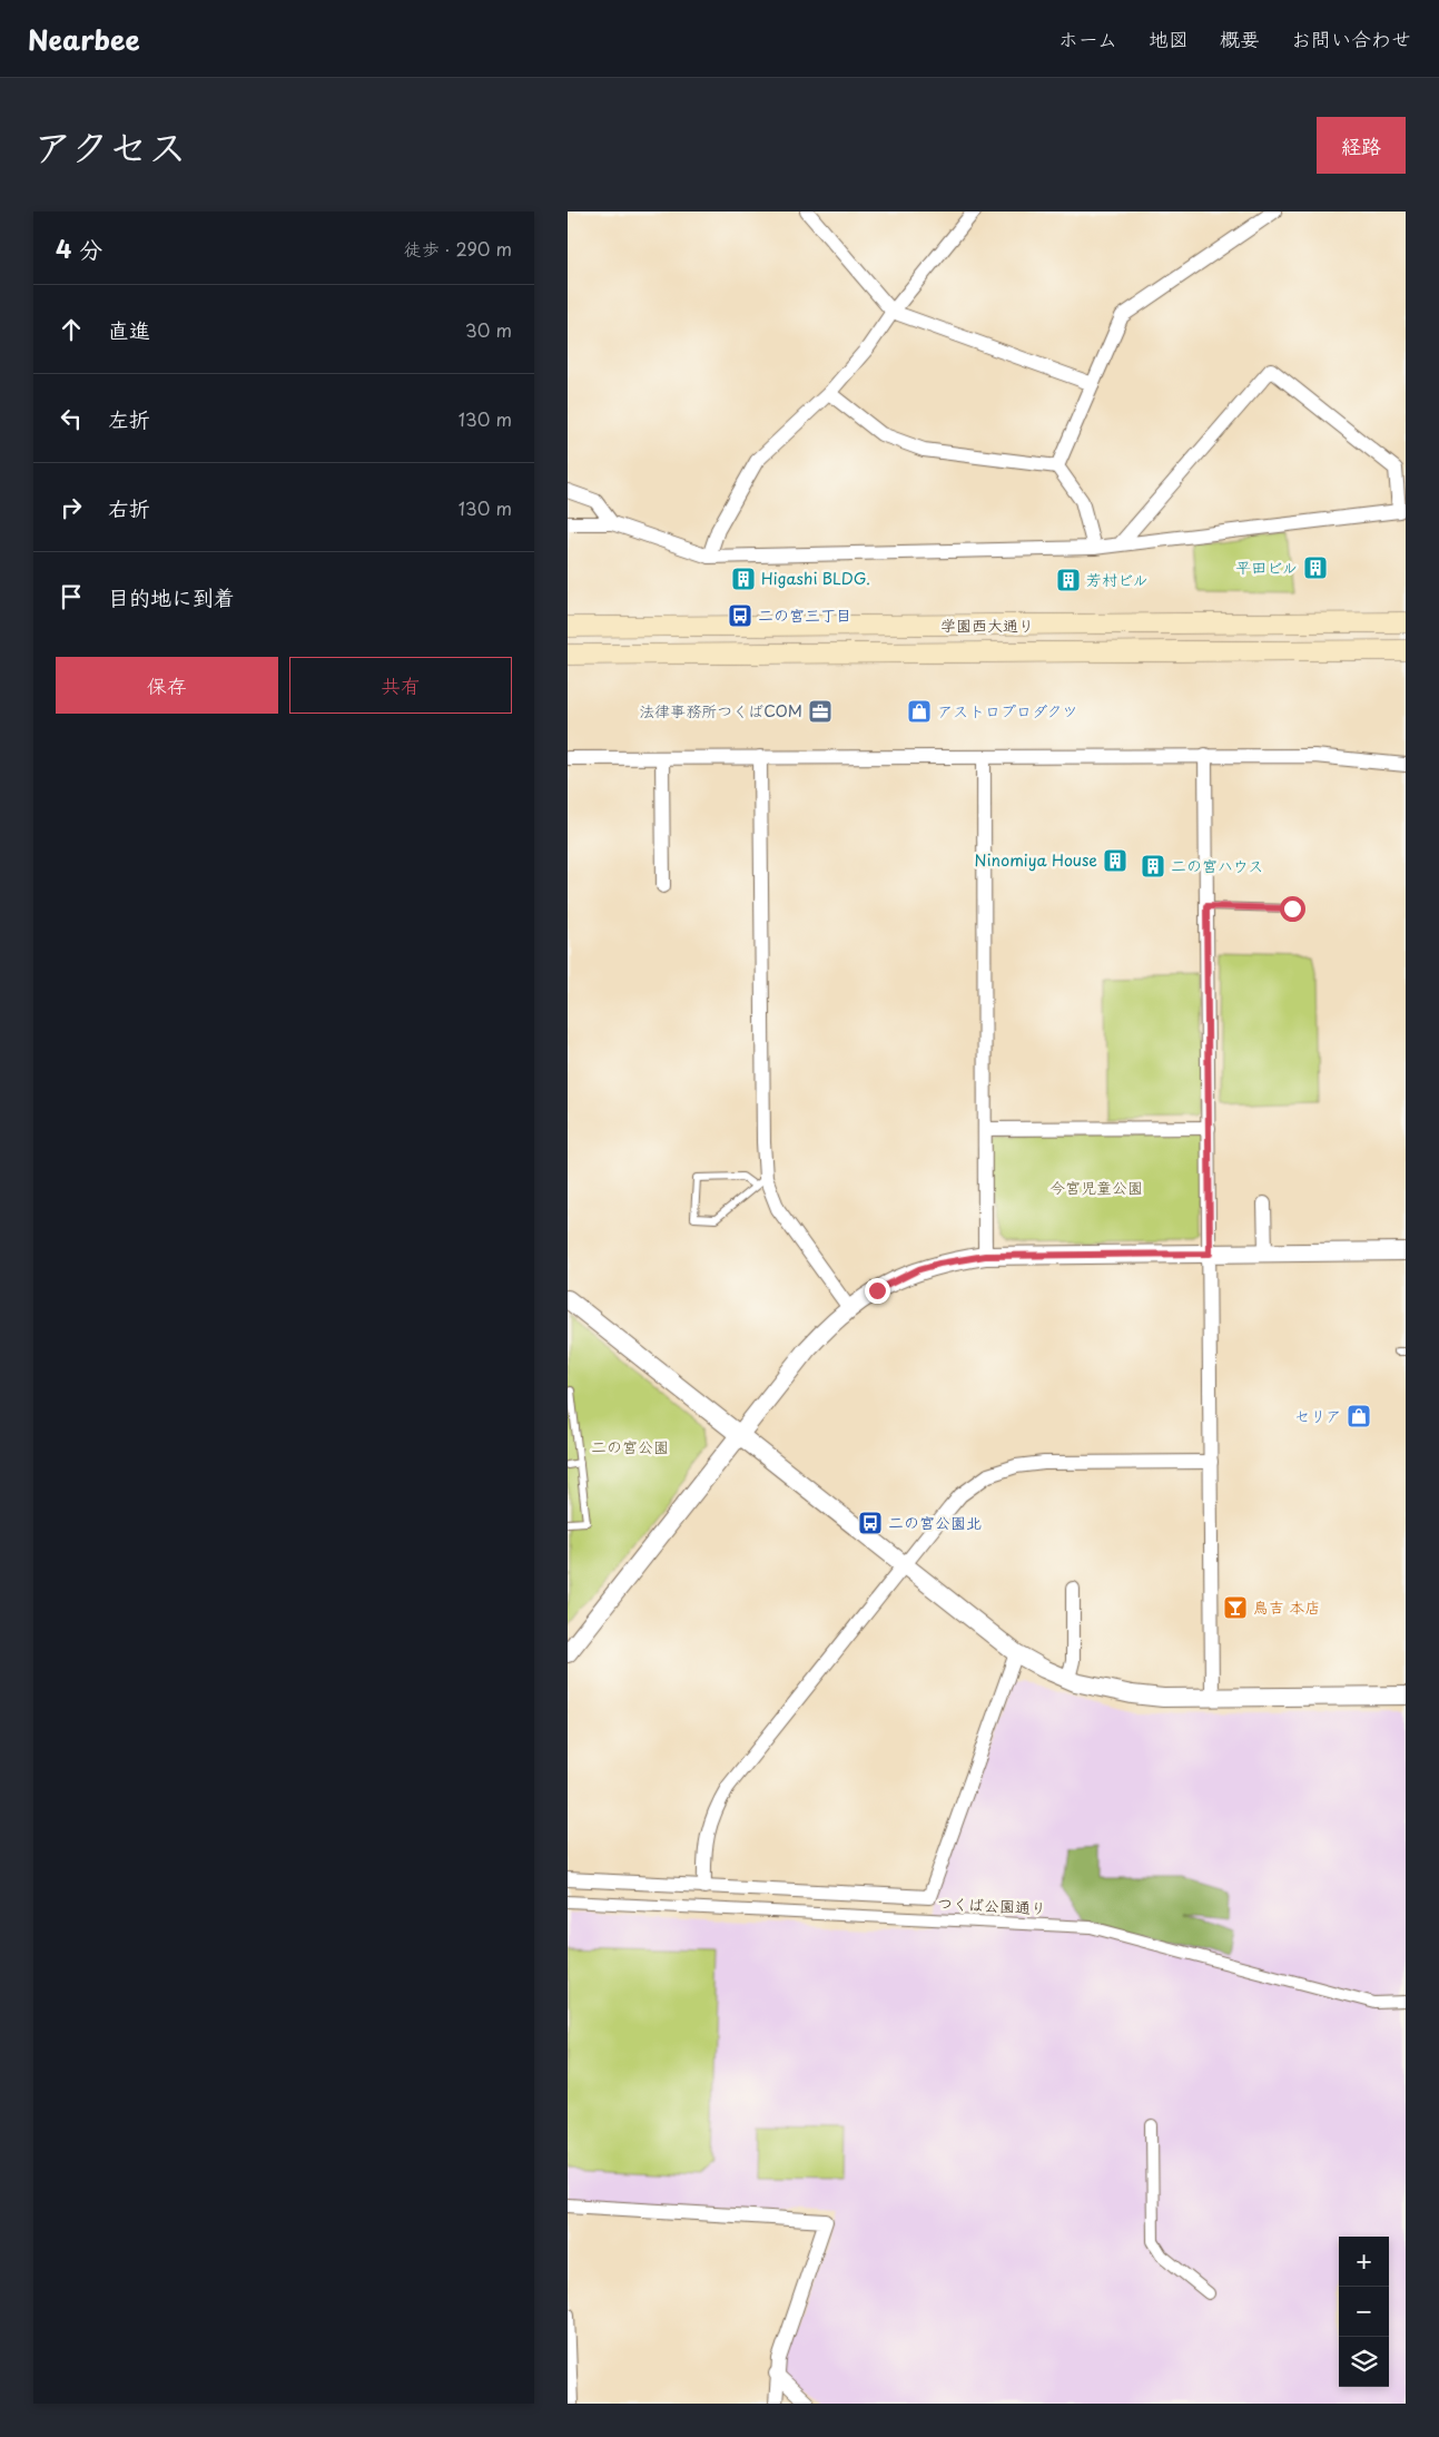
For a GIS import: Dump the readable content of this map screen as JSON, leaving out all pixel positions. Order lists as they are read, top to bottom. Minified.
{"streets":{"main road":["学園西大通り"],"street":["つくば公園通り"]},"parks":["今宮児童公園","二の宮公園"],"places":{"building":["平田ビル","Higashi BLDG.","芳村ビル","Ninomiya House","二の宮ハウス"],"bus stop":["二の宮三丁目","二の宮公園北"],"office":["法律事務所つくばCOM"],"shop":["アストロプロダクツ","セリア"],"bar":["鳥吉 本店"]},"page":{"header":"Nearbee","nav":["ホーム","地図","概要","お問い合わせ"],"title":"アクセス","buttons":["経路",["保存","共有"]],"heading":["4 分","徒歩 · 290 m"],"list":[["直進","30 m"],["左折","130 m"],["右折","130 m"],"目的地に到着"],"map_buttons":["+","−"]}}
